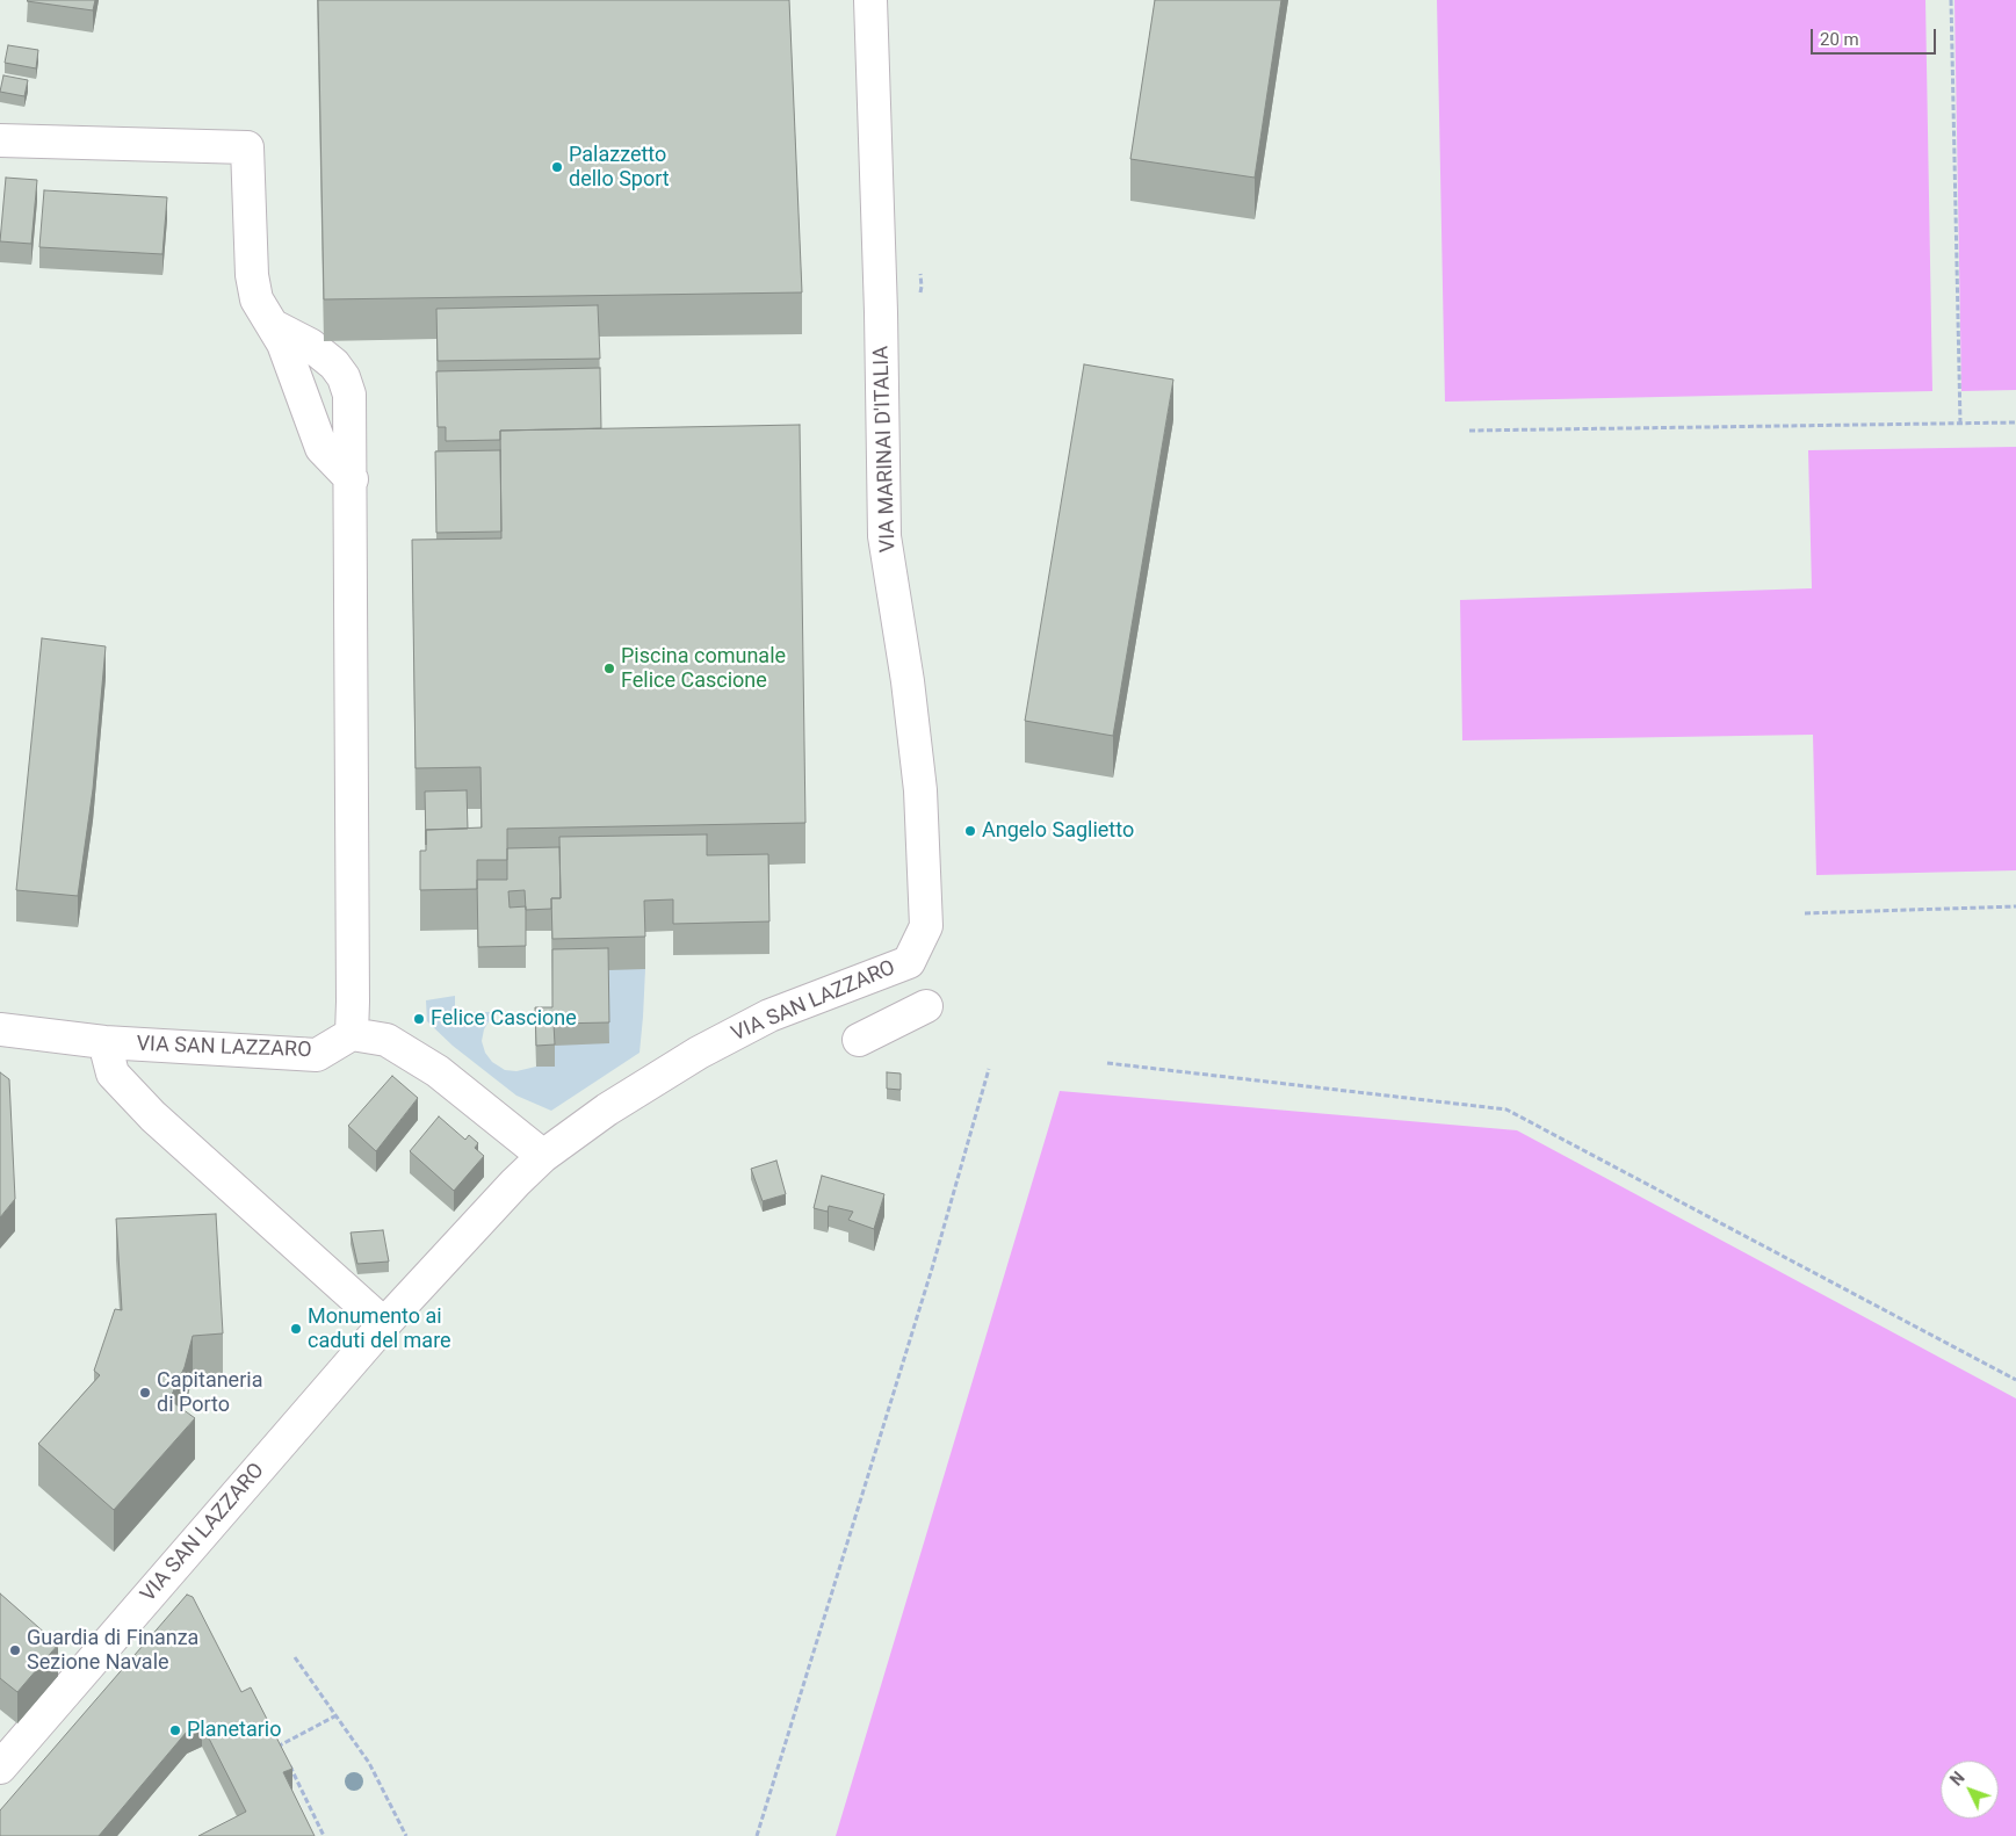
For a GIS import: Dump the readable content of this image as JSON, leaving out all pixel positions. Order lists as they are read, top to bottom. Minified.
{"streets":{"street":["VIA MARINAI D'ITALIA","VIA SAN LAZZARO"]},"crossings":[["VIA MARINAI D'ITALIA","VIA SAN LAZZARO"]],"places":["Palazzetto dello Sport","Piscina comunale Felice Cascione","Angelo Saglietto","Felice Cascione","Monumento ai caduti del mare","Capitaneria di Porto","Guardia di Finanza Sezione Navale","Planetario"],"scale_bar":"20 m","north":"top left"}
